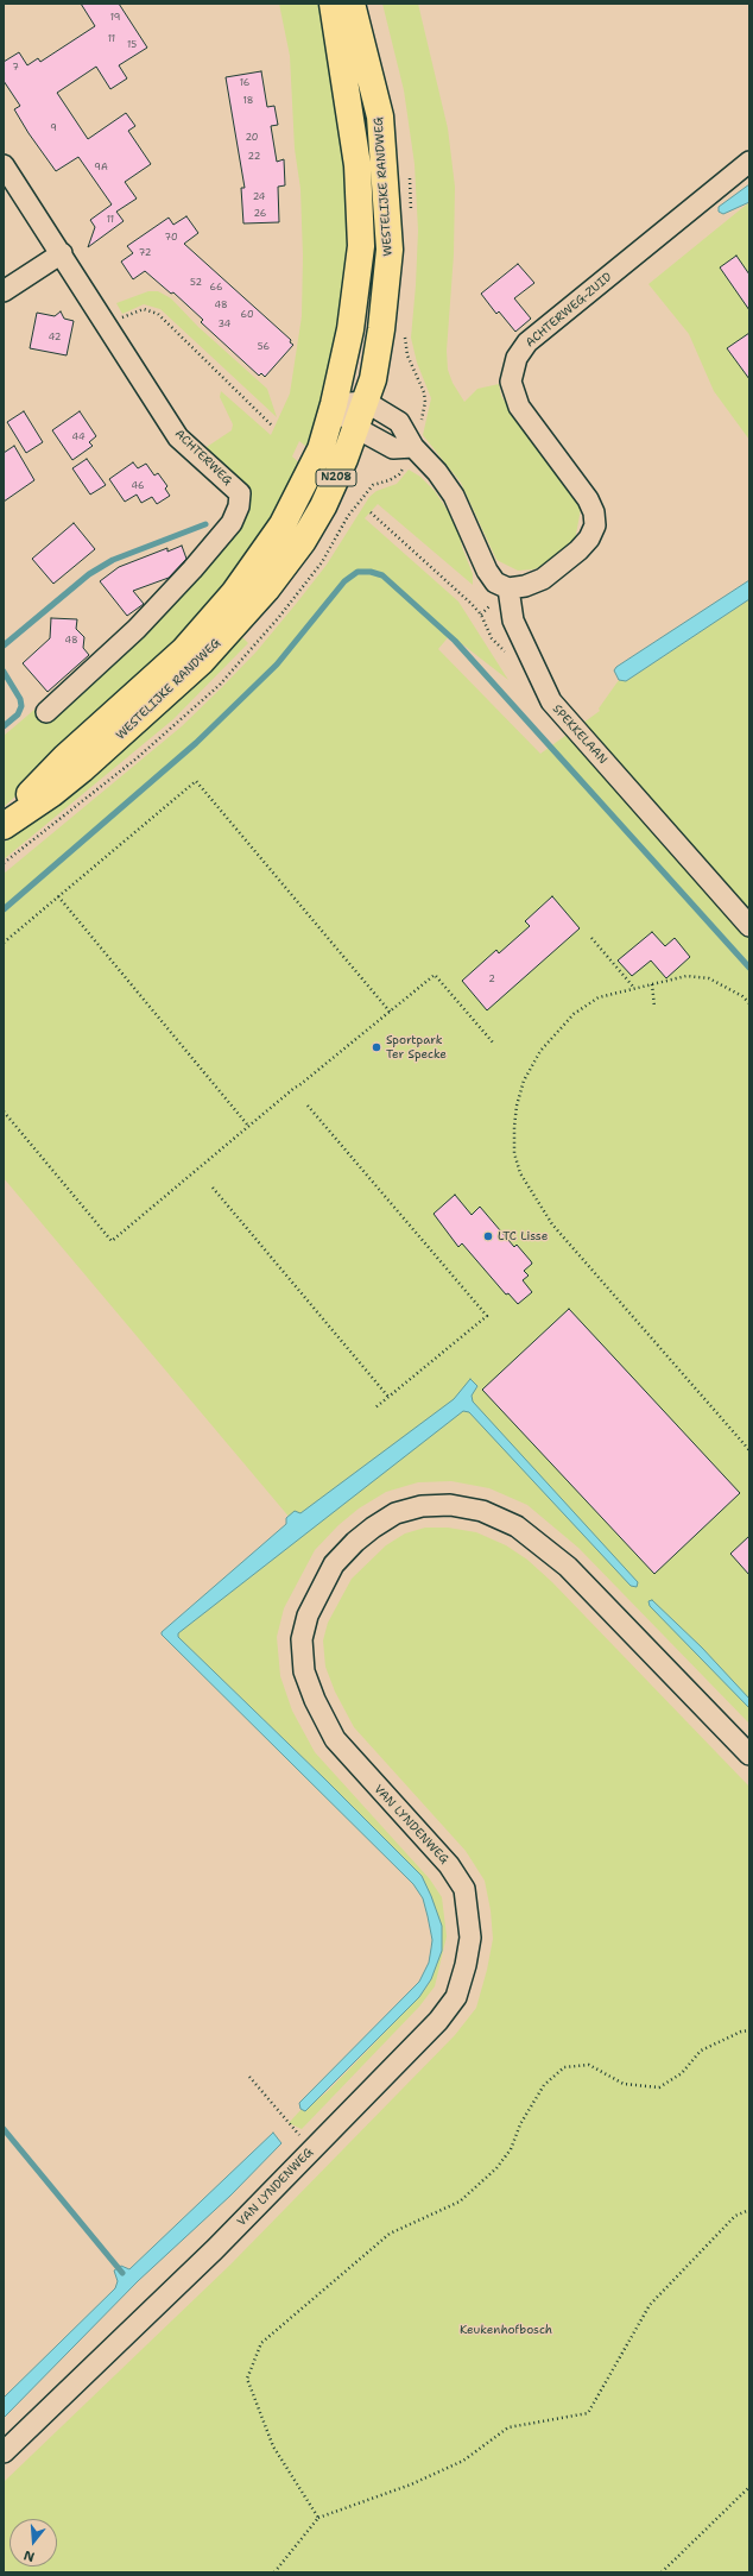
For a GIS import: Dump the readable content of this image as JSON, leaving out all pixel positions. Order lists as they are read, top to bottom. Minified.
{"streets":{"main road":["WESTELIJKE RANDWEG","N208"],"street":["ACHTERWEG-ZUID","ACHTERWEG","SPEKKELAAN","VAN LYNDENWEG"]},"crossings":[["ACHTERWEG-ZUID","SPEKKELAAN"]],"parks":["Keukenhofbosch"],"places":["Sportpark Ter Specke","LTC Lisse"],"house_numbers":["19","11","15","7","16","18","9","20","22","9A","24","26","11","70","72","52","66","48","60","34","42","56","44","46","48","2"],"north":"bottom"}
